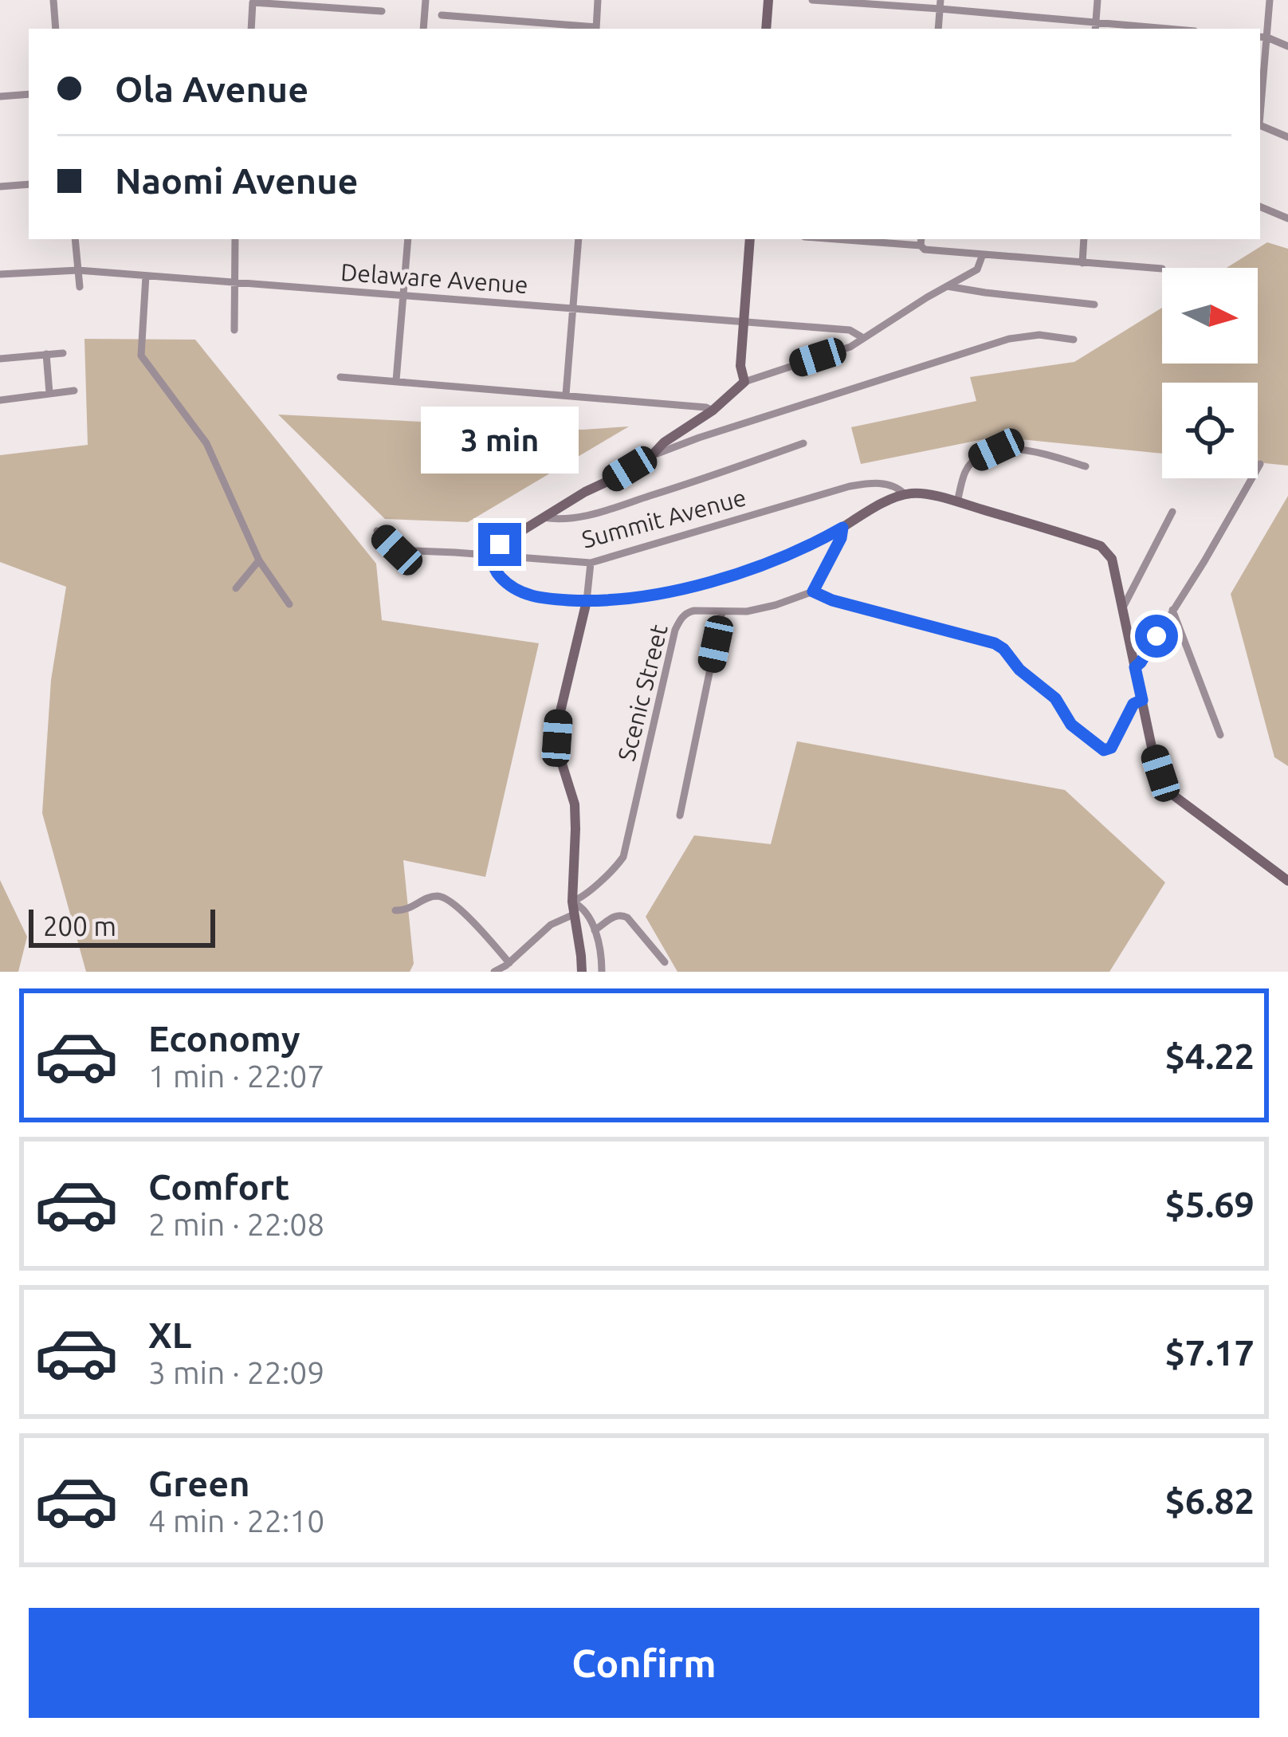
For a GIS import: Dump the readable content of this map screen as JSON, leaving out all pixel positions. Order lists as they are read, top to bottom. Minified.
{"streets":{"street":["Delaware Avenue","Summit Avenue","Scenic Street"]},"scale_bar":"200 m","north":"right","page":{"banner":["Ola Avenue","Naomi Avenue"],"bubble":"3 min","scale":"200 m","list":[{"name":"Economy","note":"1 min · 22:07","value":"$4.22"},{"name":"Comfort","note":"2 min · 22:08","value":"$5.69"},{"name":"XL","note":"3 min · 22:09","value":"$7.17"},{"name":"Green","note":"4 min · 22:10","value":"$6.82"}],"buttons":"Confirm"}}
